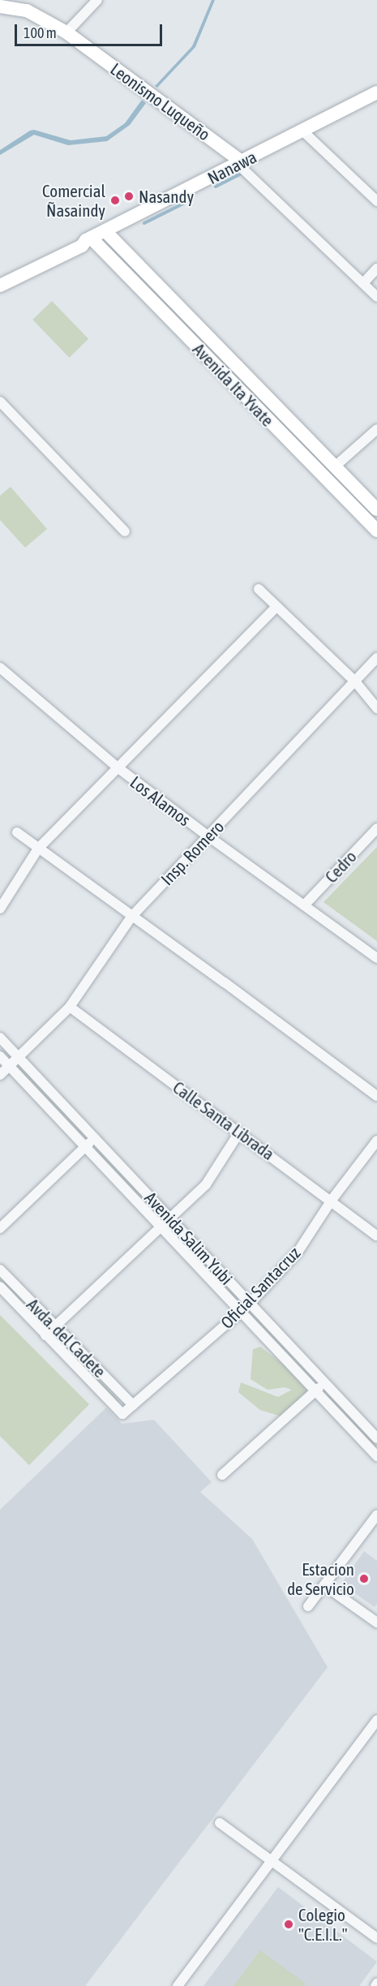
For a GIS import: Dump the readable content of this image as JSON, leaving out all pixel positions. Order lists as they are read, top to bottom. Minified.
{"streets":{"street":["Leonismo Luqueño","Nanawa","Avenida Ita Yvate","Los Alamos","Insp. Romero","Cedro","Calle Santa Librada","Avenida Salim Yubi","Oficial Santacruz","Avda. del Cadete"]},"crossings":[["Leonismo Luqueño","Nanawa"],["Nanawa","Avenida Ita Yvate"],["Los Alamos","Insp. Romero"],["Los Alamos","Cedro"],["Insp. Romero","Calle Santa Librada"],["Insp. Romero","Avenida Salim Yubi"],["Calle Santa Librada","Oficial Santacruz"],["Avenida Salim Yubi","Oficial Santacruz"],["Oficial Santacruz","Avda. del Cadete"]],"places":["Nasandy","Comercial Ñasaindy","Estacion de Servicio","Colegio \"C.E.I.L.\""],"scale_bar":"100 m"}
